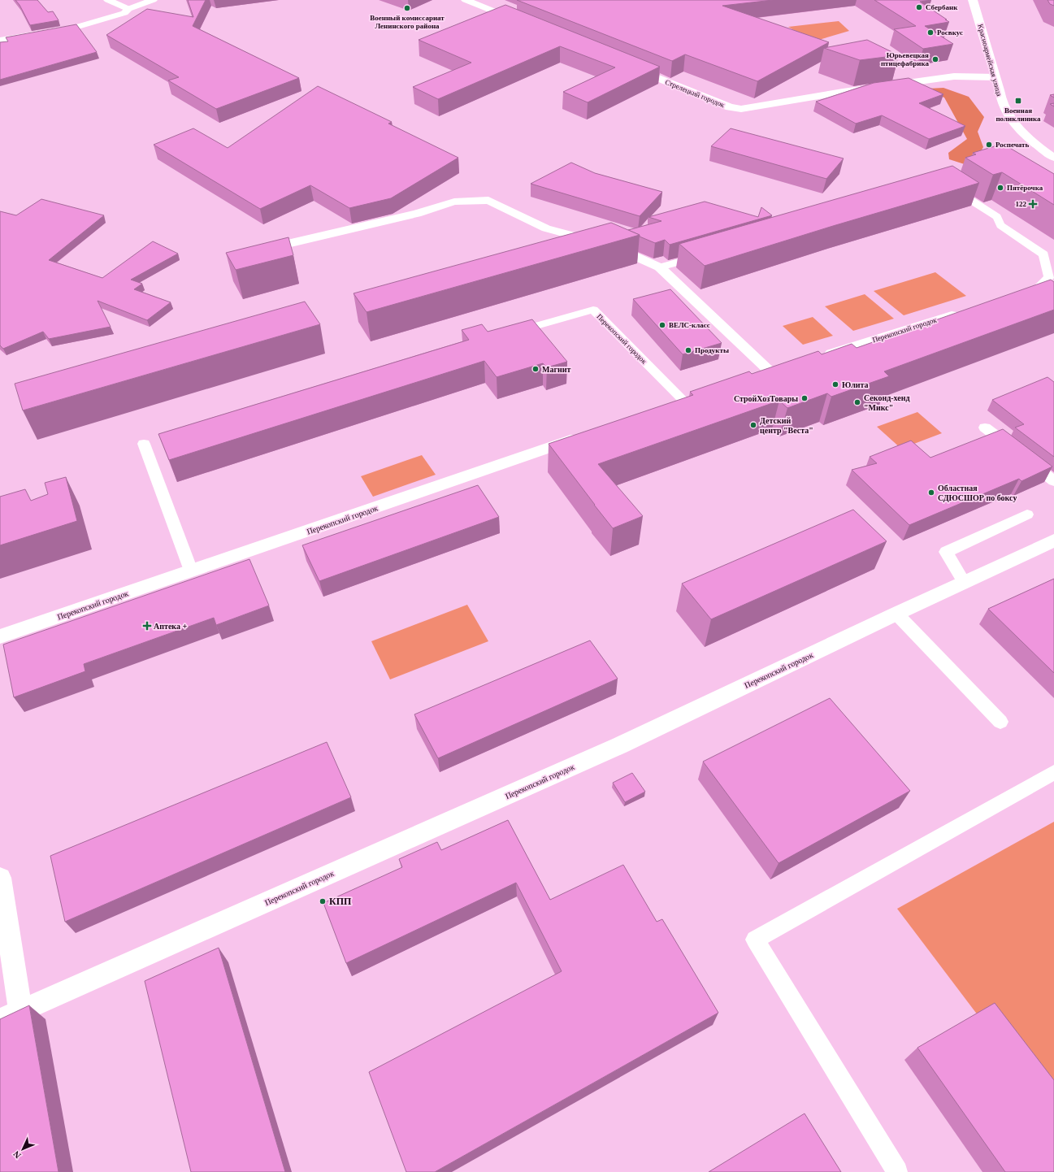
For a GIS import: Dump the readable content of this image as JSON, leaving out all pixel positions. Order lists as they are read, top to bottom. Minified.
{"streets":{"street":["Красноармейская улица","Стрелецкий городок","Перекопский городок"]},"crossings":[["Красноармейская улица","Стрелецкий городок"]],"places":{"other":["Сбербанк","Военный комиссариат Ленинского района","Росвкус","Юрьевецкая птицефабрика","Роспечать","Пятёрочка","ВЕЛС-класс","Продукты","Магнит","Юлита","СтройХозТовары","Секонд-хенд \"Микс\"","Детский центр \"Веста\"","Областная СДЮСШОР по боксу","КПП"],"transit":["Военная поликлиника"],"health":["122","Аптека +"]},"north":"bottom left"}
